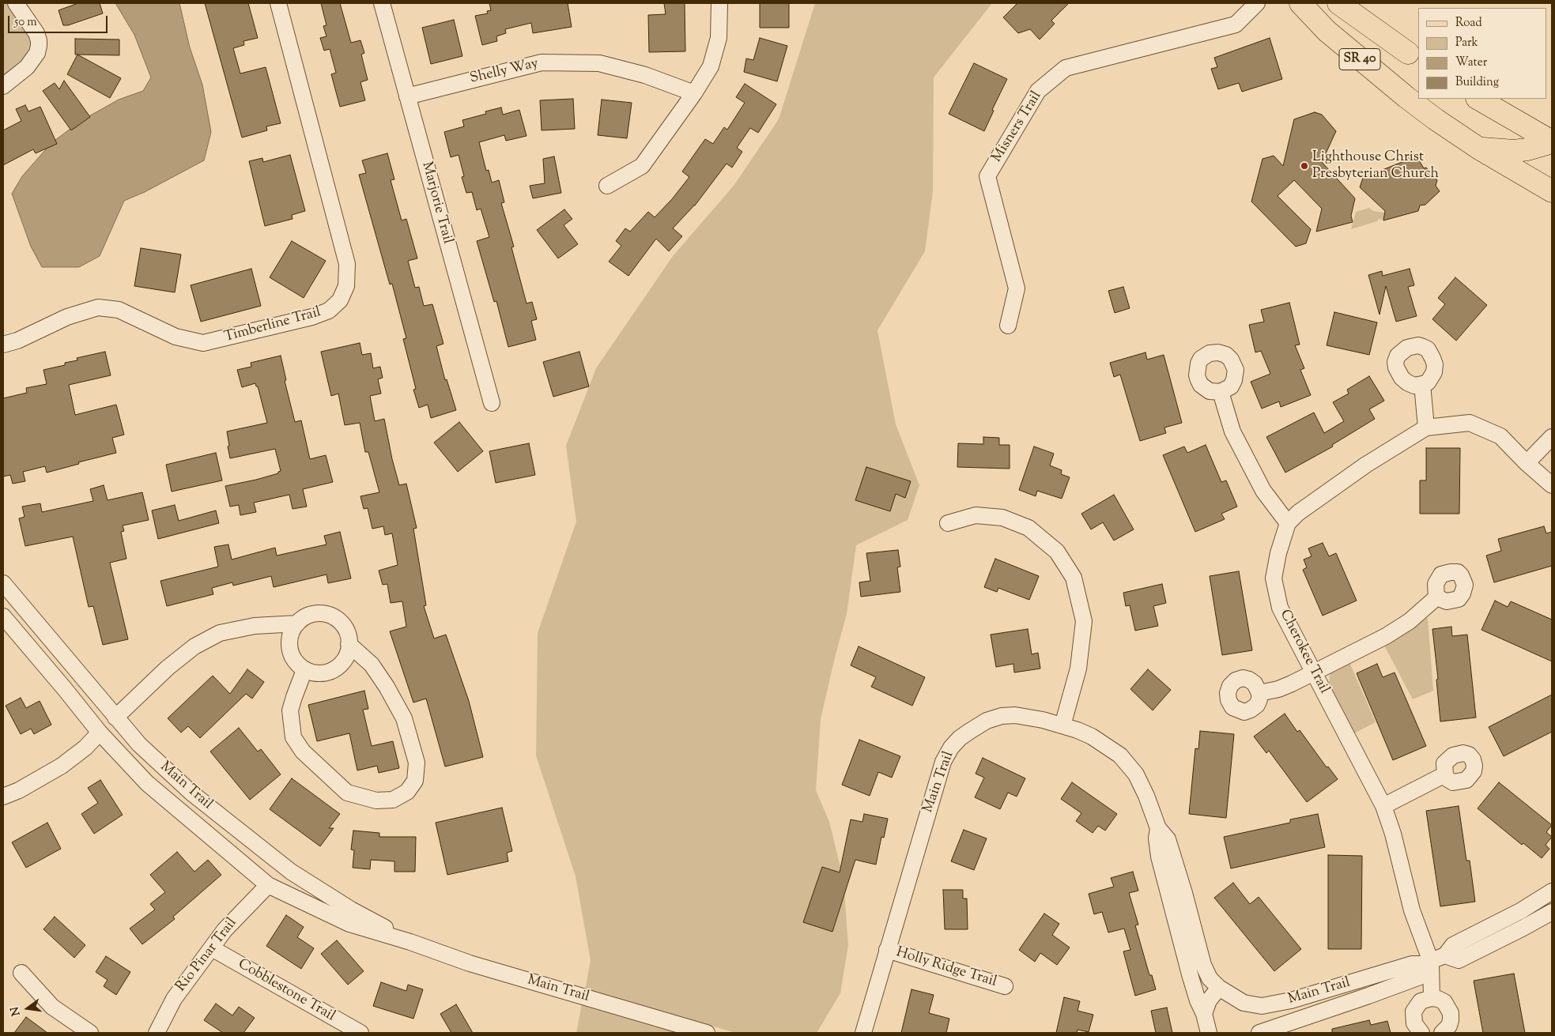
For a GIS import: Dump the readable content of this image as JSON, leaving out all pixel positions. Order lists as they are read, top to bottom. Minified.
{"streets":{"main road":["SR 40"],"street":["Shelly Way","Misners Trail","Marjorie Trail","Timberline Trail","Cherokee Trail","Main Trail","Rio Pinar Trail","Holly Ridge Trail","Cobblestone Trail"]},"crossings":[["Shelly Way","Marjorie Trail"],["Cherokee Trail","Main Trail"],["Main Trail","Rio Pinar Trail"],["Main Trail","Holly Ridge Trail"],["Rio Pinar Trail","Cobblestone Trail"]],"places":["Lighthouse Christ Presbyterian Church"],"legend":["Road","Park","Water","Building"],"scale_bar":"50 m","north":"left"}
